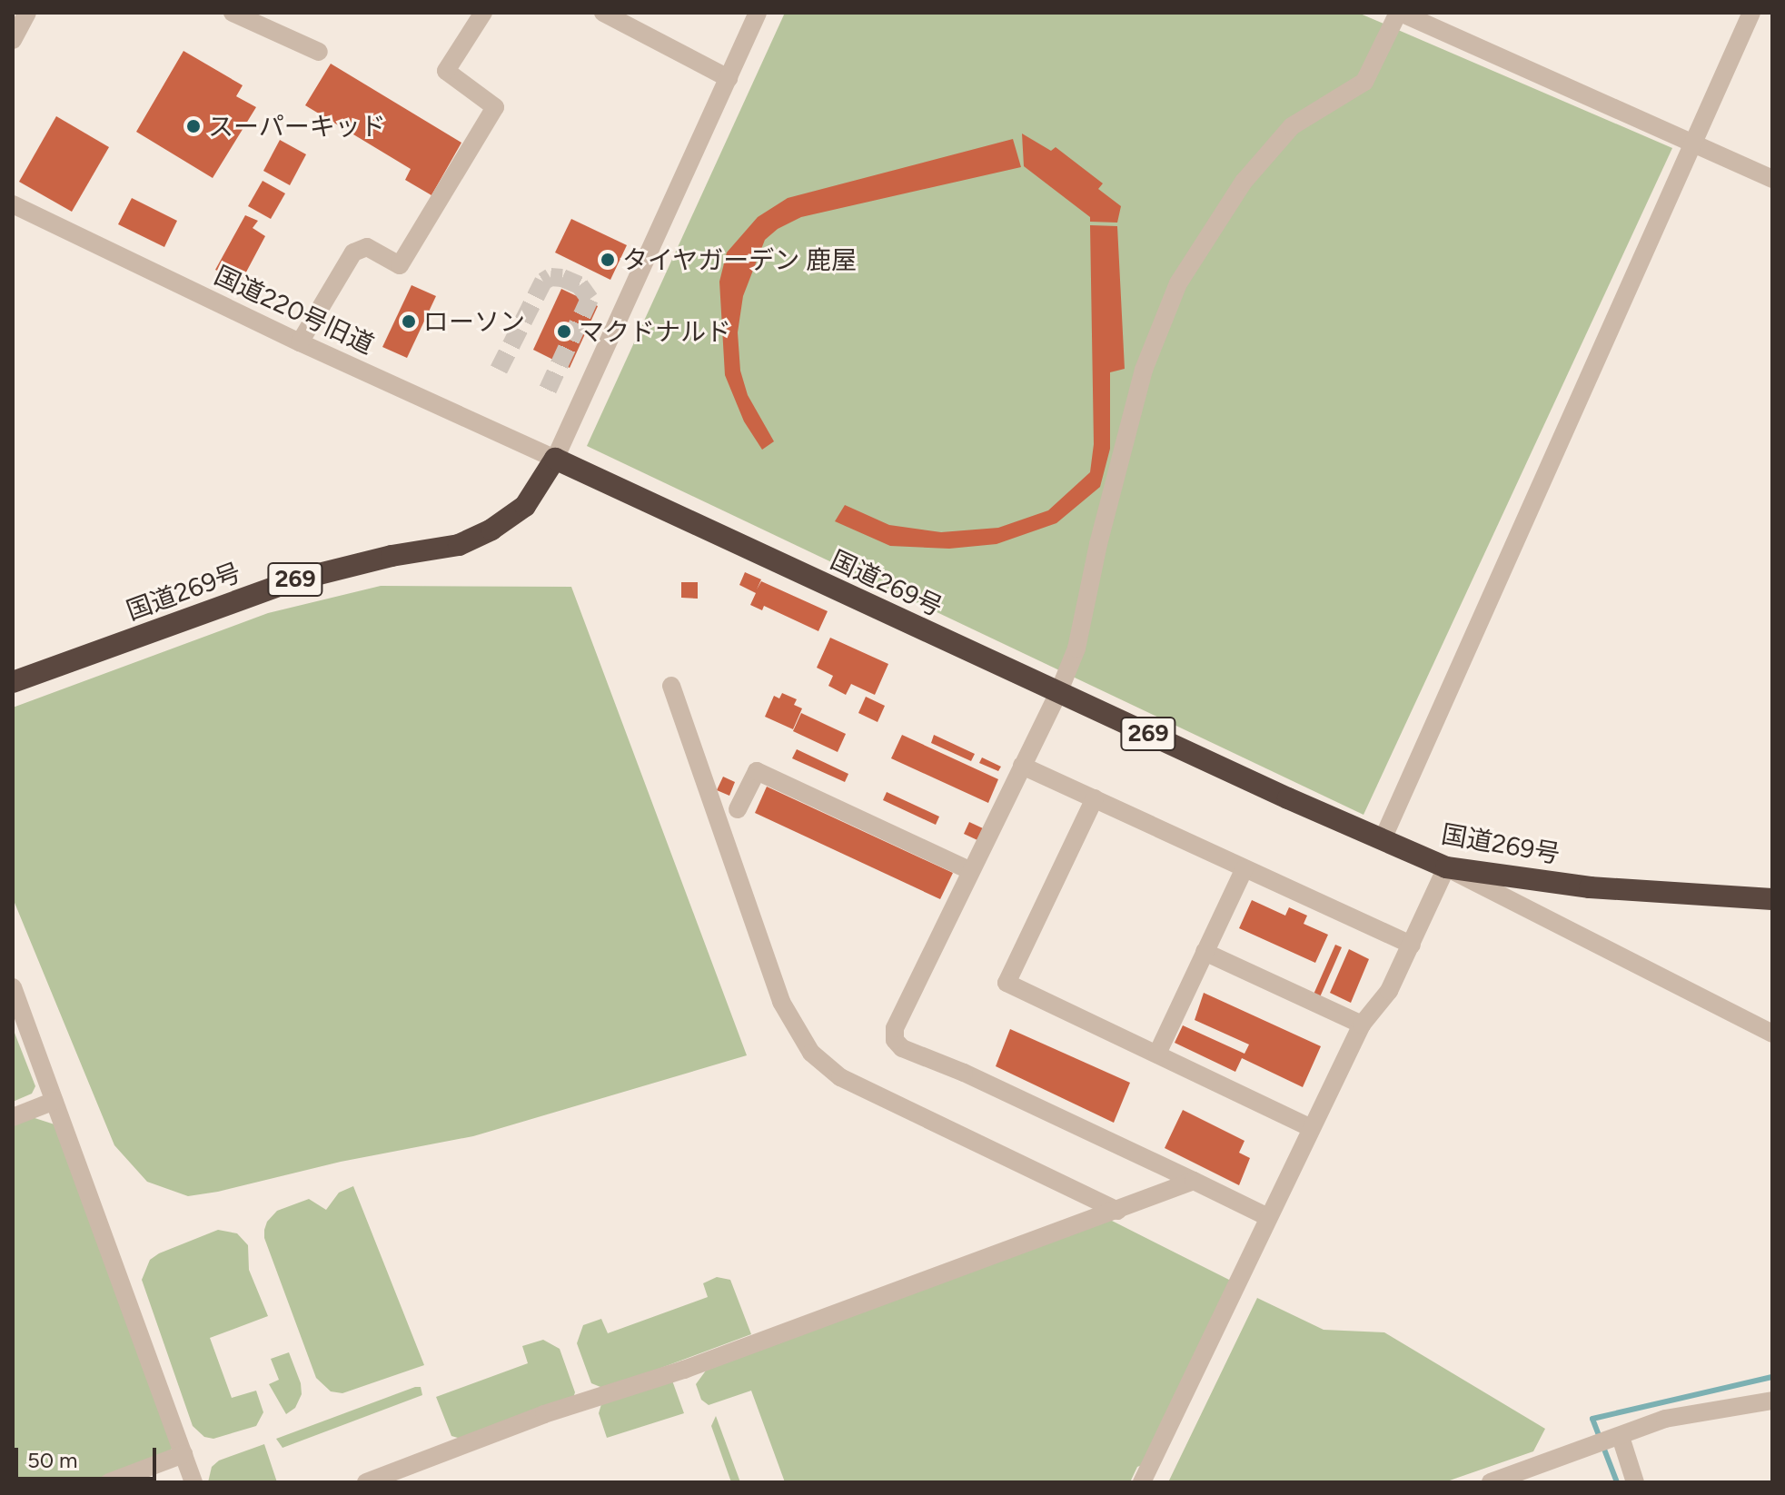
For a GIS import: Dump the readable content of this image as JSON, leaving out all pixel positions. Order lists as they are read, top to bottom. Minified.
{"streets":{"highway":["269","国道269号"],"street":["国道220号旧道"]},"crossings":[["国道220号旧道","国道269号"]],"places":["スーパーキッド","タイヤガーデン 鹿屋","ローソン","マクドナルド"],"scale_bar":"50 m"}
